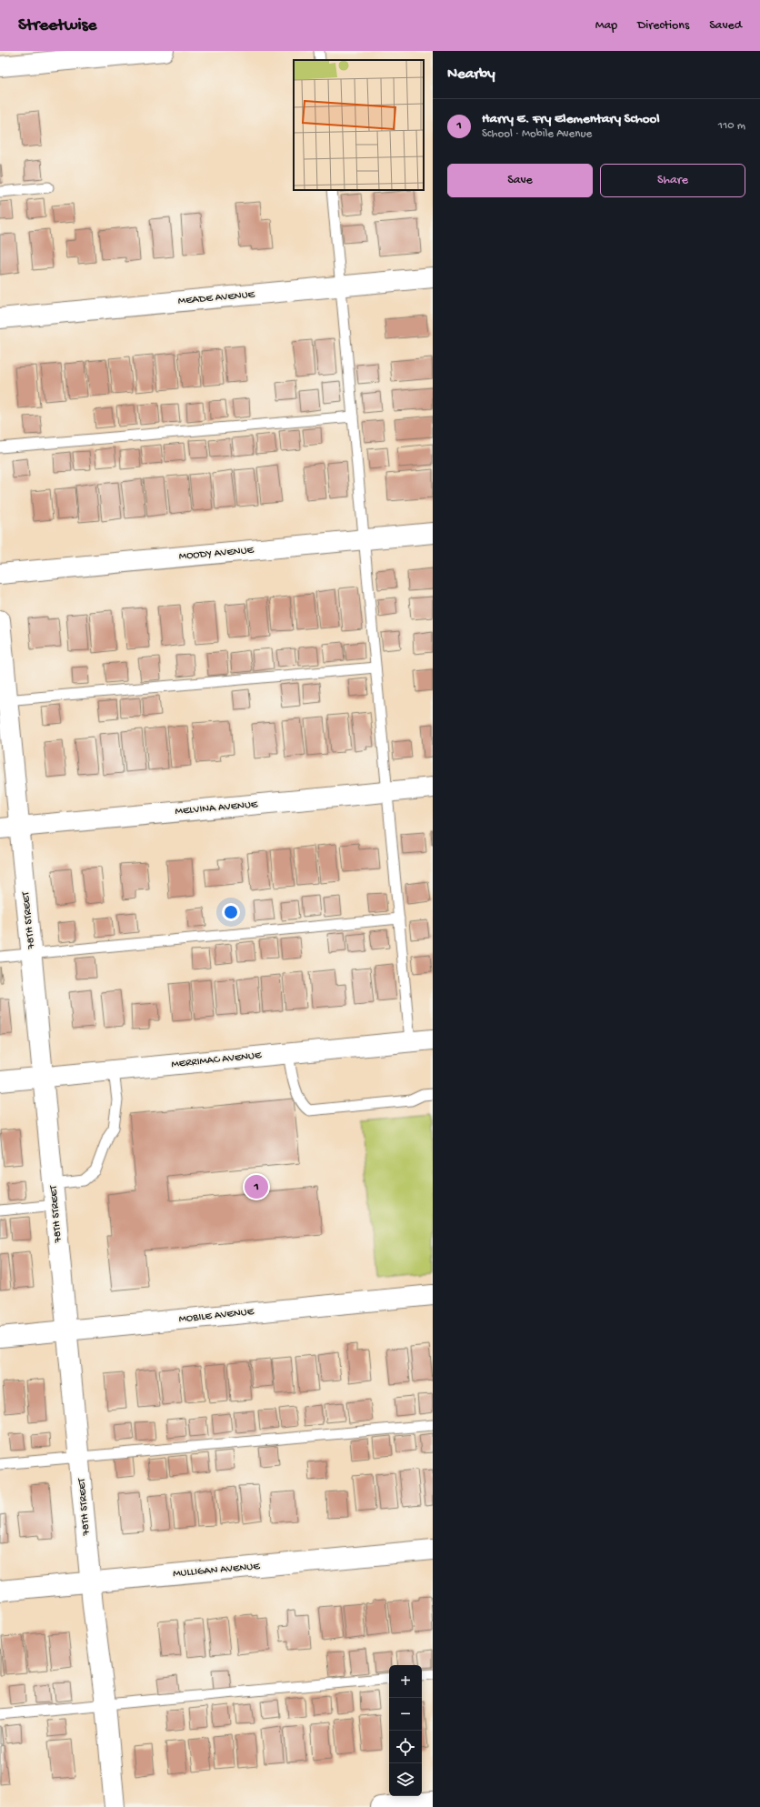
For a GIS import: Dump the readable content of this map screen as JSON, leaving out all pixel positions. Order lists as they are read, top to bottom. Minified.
{"streets":{"street":["MEADE AVENUE","MOODY AVENUE","MELVINA AVENUE","78TH STREET","MERRIMAC AVENUE","MOBILE AVENUE","MULLIGAN AVENUE"]},"crossings":[["MELVINA AVENUE","78TH STREET"],["78TH STREET","MERRIMAC AVENUE"],["78TH STREET","MOBILE AVENUE"],["78TH STREET","MULLIGAN AVENUE"]],"page":{"header":"Streetwise","nav":["Map","Directions","Saved"],"heading":"Nearby","list":[{"mark":"1","name":"Harry E. Fry Elementary School","note":"School · Mobile Avenue","value":"110 m"}],"buttons":["Save","Share"],"pins":"1","map_buttons":["+","−"]}}
